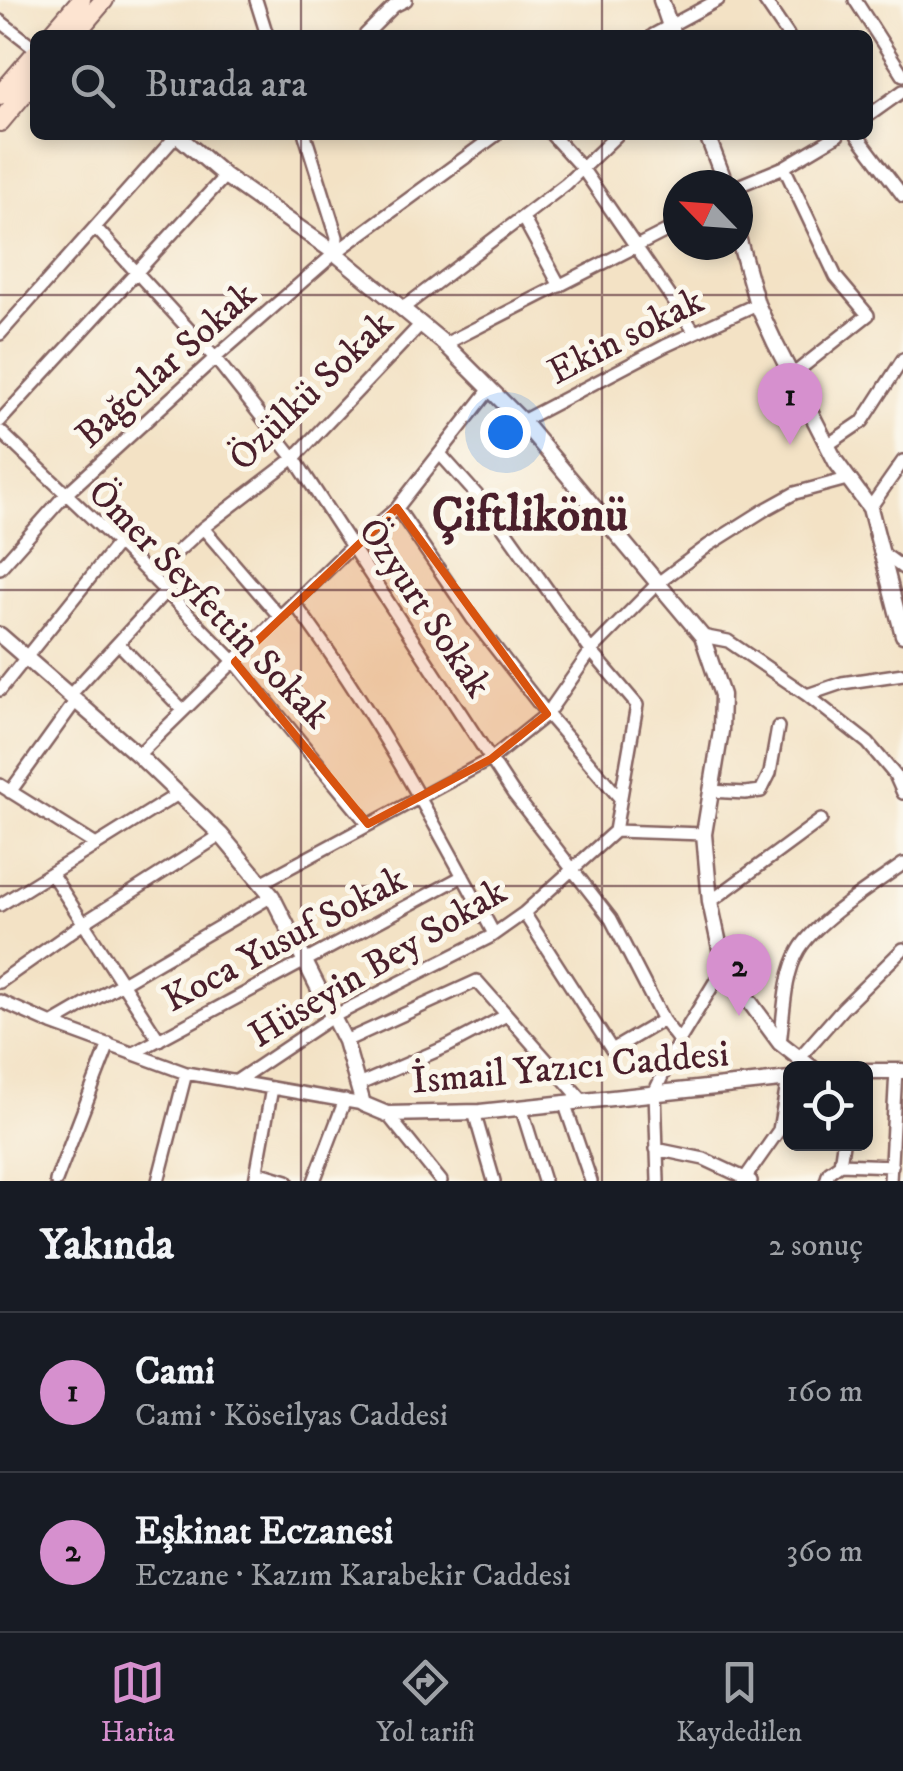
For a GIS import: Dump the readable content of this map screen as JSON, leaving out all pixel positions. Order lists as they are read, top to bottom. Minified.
{"streets":{"street":["Ekin sokak","Bağcılar Sokak","Özülkü Sokak","Ömer Seyfettin Sokak","Özyurt Sokak","Koca Yusuf Sokak","Hüseyin Bey Sokak","İsmail Yazıcı Caddesi"]},"crossings":[["Bağcılar Sokak","Ömer Seyfettin Sokak"],["Bağcılar Sokak","Özyurt Sokak"],["Özülkü Sokak","Ömer Seyfettin Sokak"],["Özülkü Sokak","Özyurt Sokak"],["Özyurt Sokak","Hüseyin Bey Sokak"],["Koca Yusuf Sokak","İsmail Yazıcı Caddesi"],["Hüseyin Bey Sokak","İsmail Yazıcı Caddesi"]],"districts":["Çiftlikönü"],"north":"top left","page":{"search":"Burada ara","pins":["1","2"],"heading":["Yakında","2 sonuç"],"list":[{"mark":"1","name":"Cami","note":"Cami · Köseilyas Caddesi","value":"160 m"},{"mark":"2","name":"Eşkinat Eczanesi","note":"Eczane · Kazım Karabekir Caddesi","value":"360 m"}],"nav":["Harita","Yol tarifi","Kaydedilen"]}}
